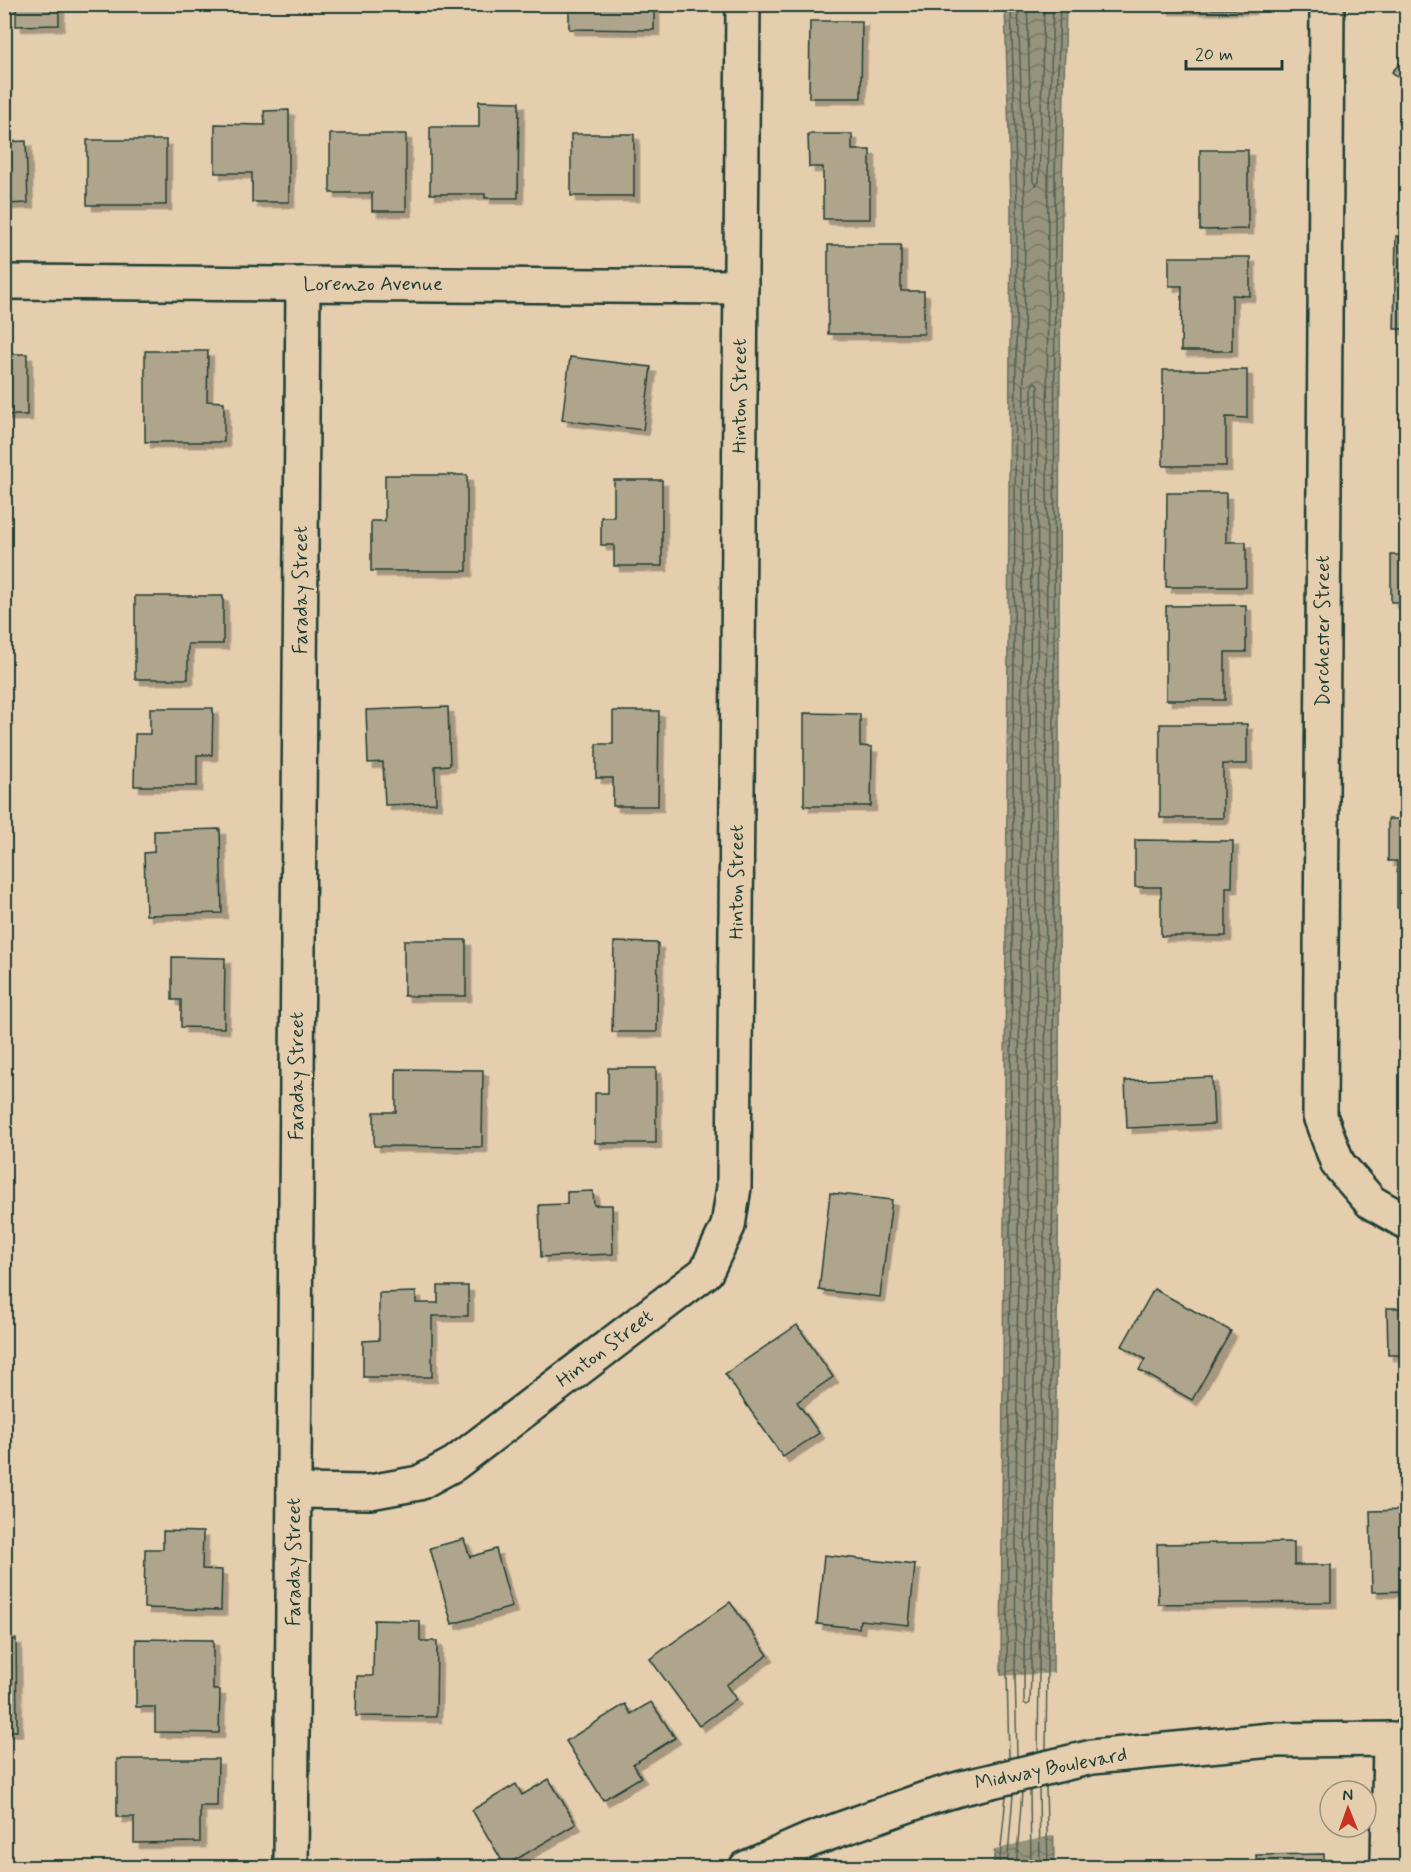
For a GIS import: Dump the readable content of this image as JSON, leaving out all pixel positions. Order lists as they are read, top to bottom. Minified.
{"streets":{"street":["Lorenzo Avenue","Hinton Street","Faraday Street","Dorchester Street","Midway Boulevard"]},"crossings":[["Lorenzo Avenue","Hinton Street"],["Lorenzo Avenue","Faraday Street"],["Hinton Street","Faraday Street"]],"scale_bar":"20 m","north":"top"}
